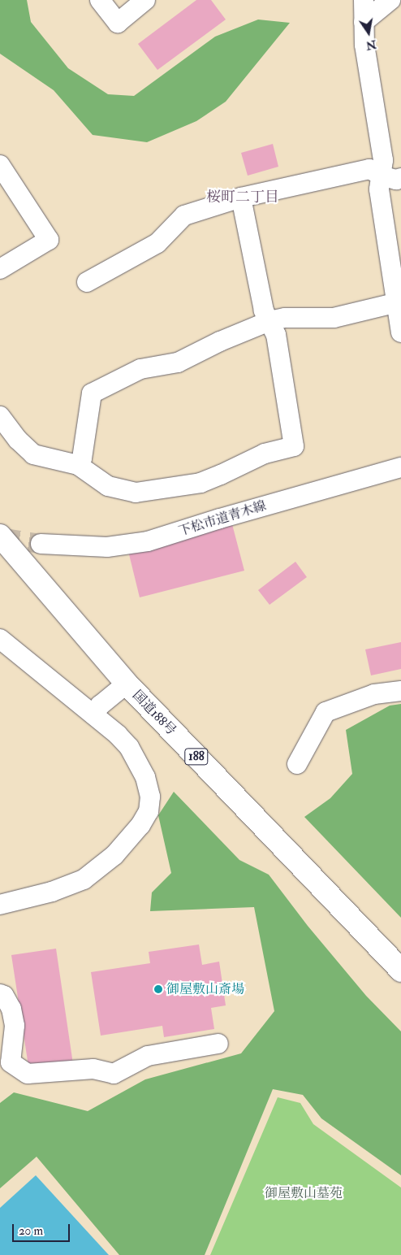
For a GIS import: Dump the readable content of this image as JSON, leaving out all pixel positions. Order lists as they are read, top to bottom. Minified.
{"streets":{"highway":["国道188号","188"],"street":["下松市道青木線"]},"districts":["桜町二丁目"],"parks":["御屋敷山墓苑"],"places":["御屋敷山斎場"],"scale_bar":"20 m","north":"bottom"}
